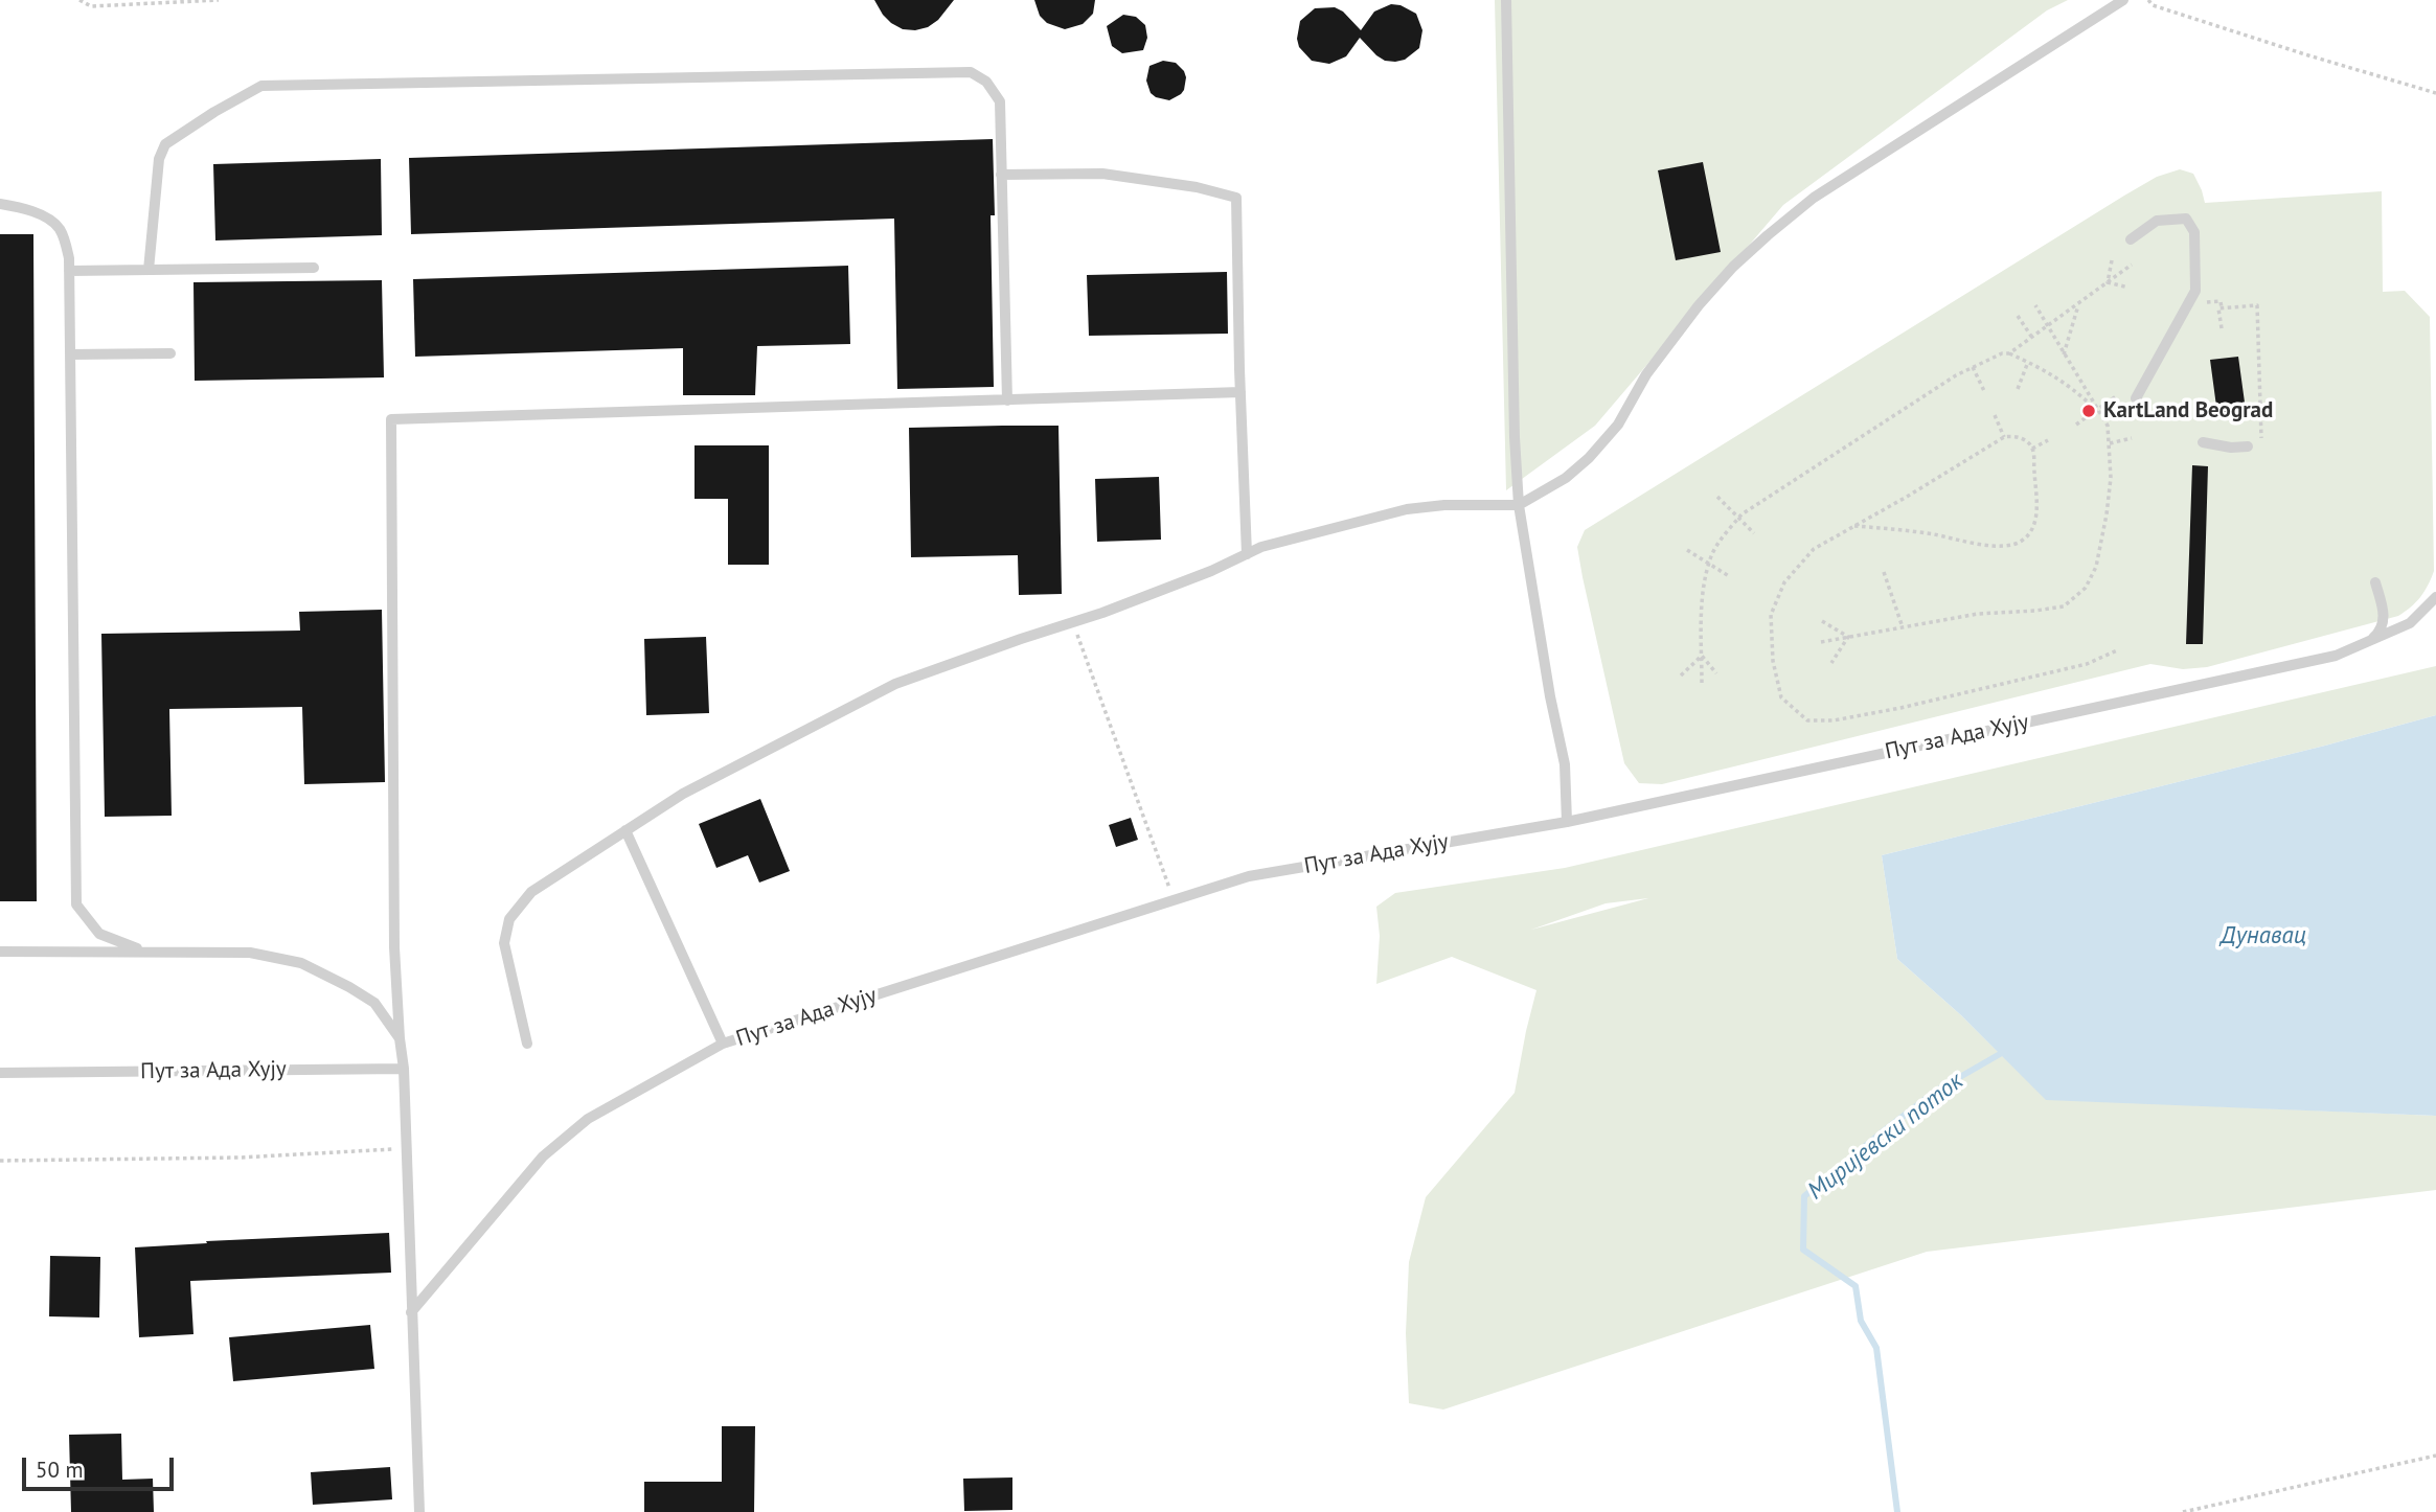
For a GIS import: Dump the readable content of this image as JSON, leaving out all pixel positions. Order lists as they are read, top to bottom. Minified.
{"streets":{"lane":["Пут за Ада Хују"]},"water":["Дунавац","Миријевски поток"],"places":["KartLand Beograd"],"scale_bar":"50 m"}
